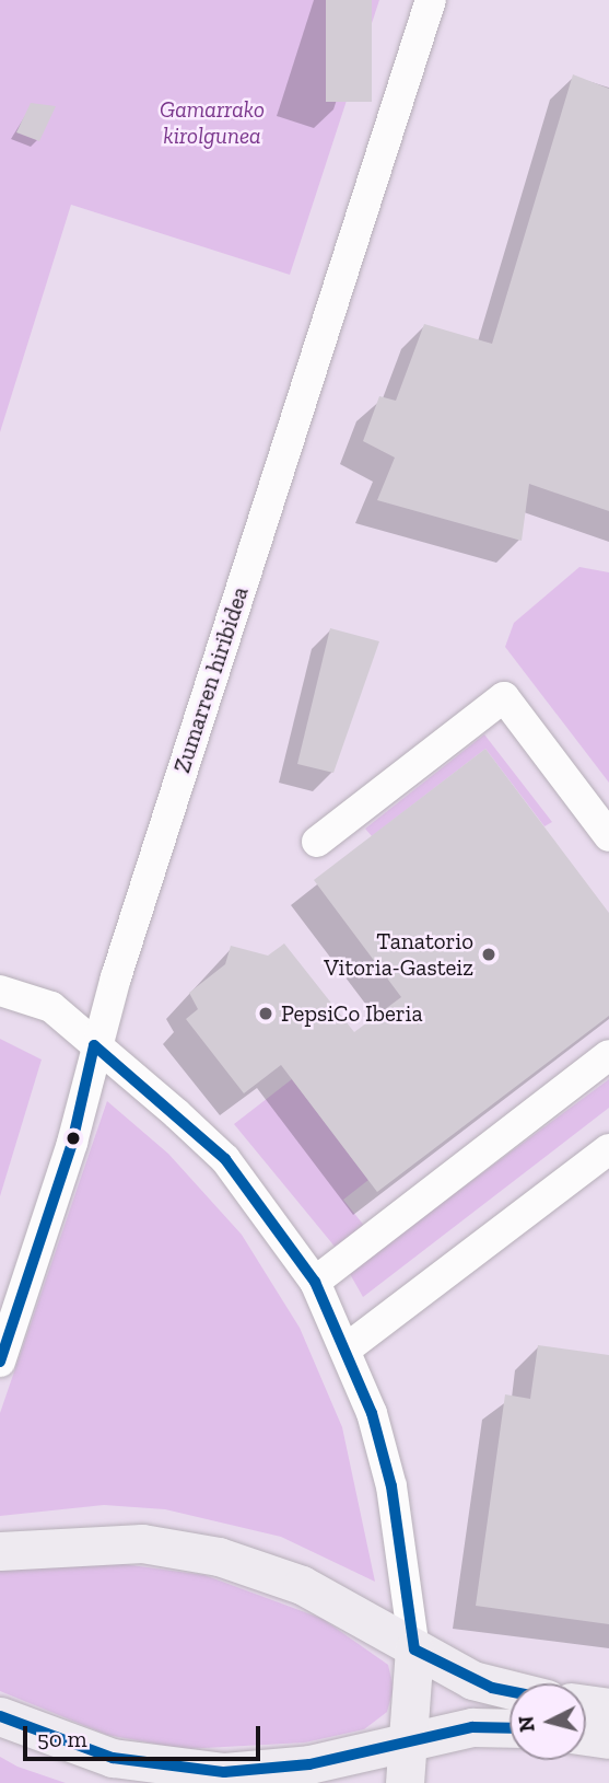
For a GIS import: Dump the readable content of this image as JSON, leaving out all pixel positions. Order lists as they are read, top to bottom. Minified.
{"streets":{"street":["Zumarren hiribidea"]},"parks":["Gamarrako kirolgunea"],"places":["Tanatorio Vitoria-Gasteiz","PepsiCo Iberia"],"scale_bar":"50 m","north":"left"}
